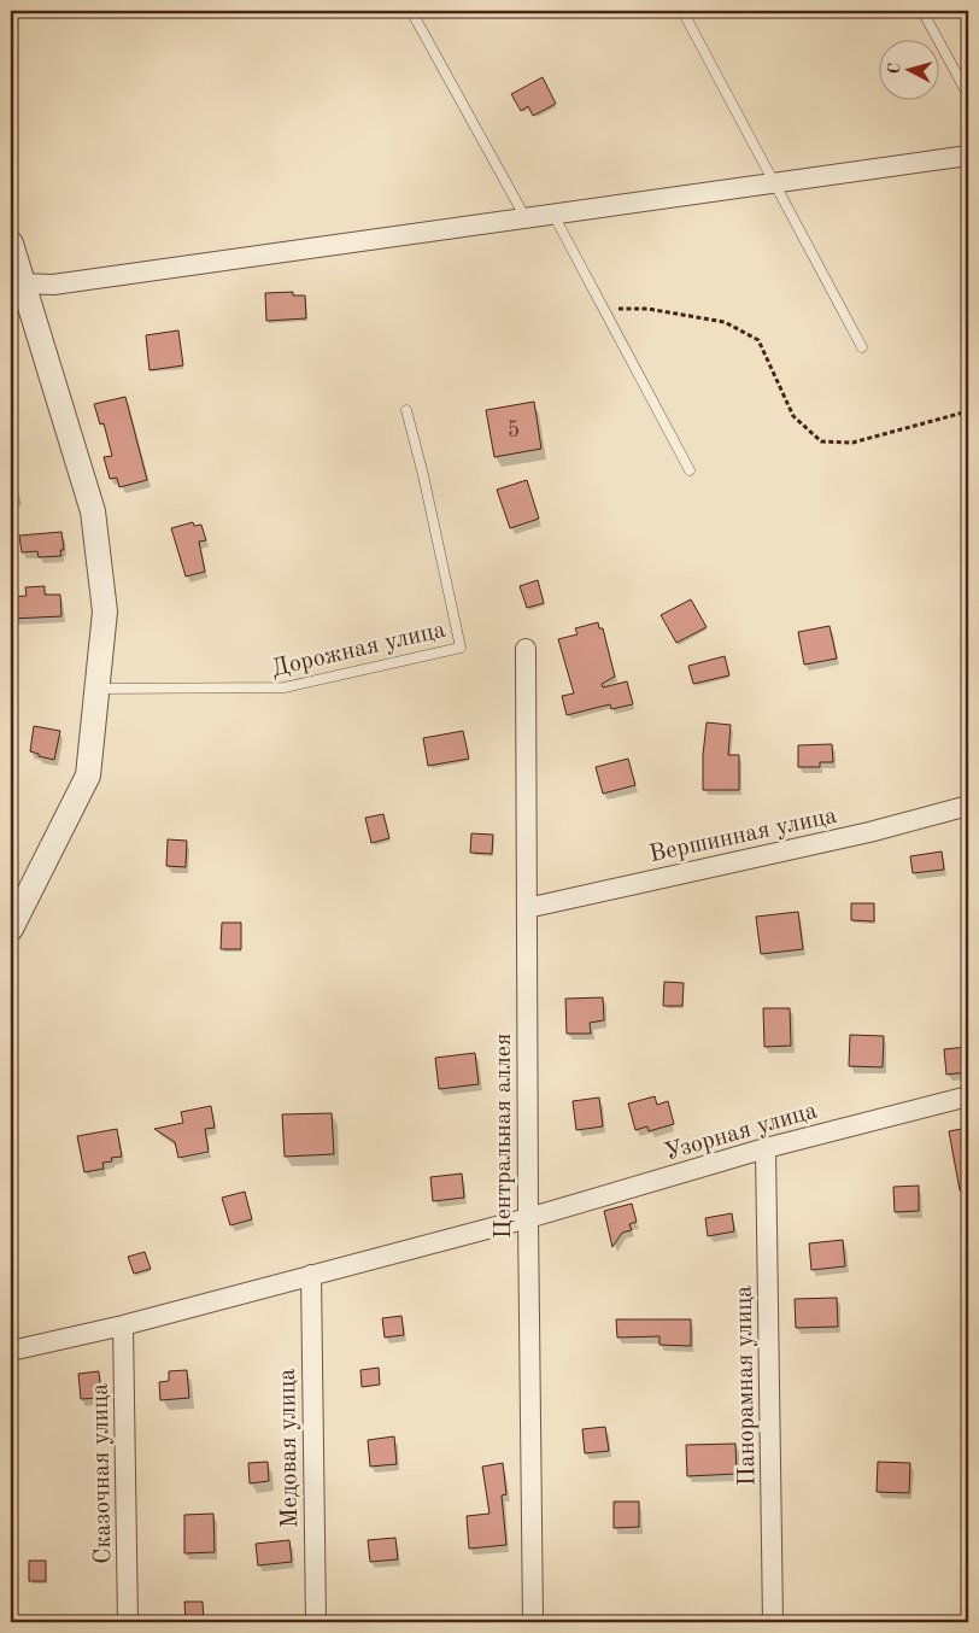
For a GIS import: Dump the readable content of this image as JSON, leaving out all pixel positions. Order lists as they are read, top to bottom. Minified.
{"streets":{"street":["Вершинная улица","Узорная улица","Центральная аллея","Панорамная улица","Медовая улица","Сказочная улица"],"lane":["Дорожная улица"]},"crossings":[["Вершинная улица","Центральная аллея"],["Узорная улица","Центральная аллея"],["Узорная улица","Панорамная улица"],["Узорная улица","Медовая улица"],["Узорная улица","Сказочная улица"]],"house_numbers":["5"],"north":"left"}
